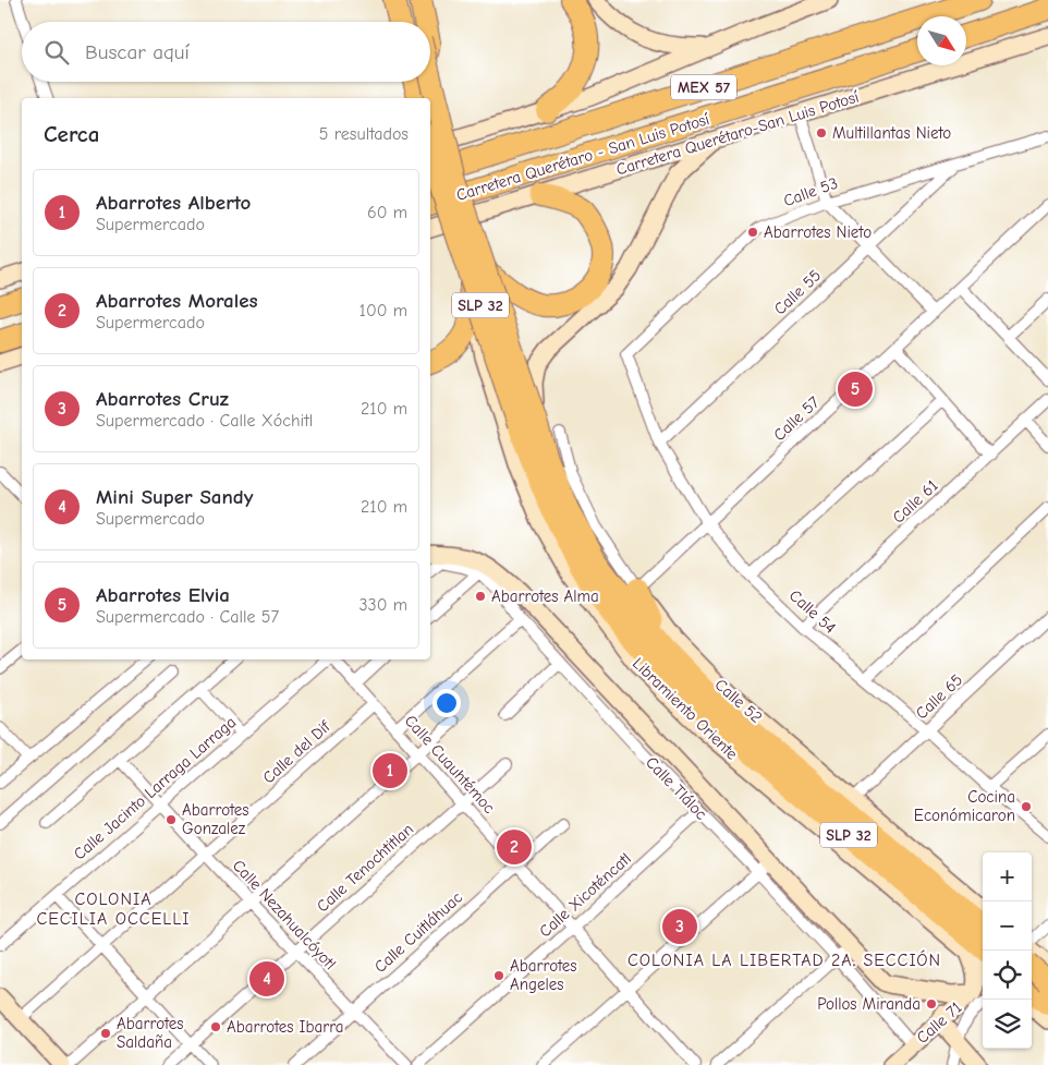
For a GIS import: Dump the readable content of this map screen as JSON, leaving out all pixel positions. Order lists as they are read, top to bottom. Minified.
{"streets":{"highway":["MEX 57","Carretera Querétaro - San Luis Potosí","SLP 32","Libramiento Oriente"],"main road":["Carretera Querétaro-San Luis Potosí","Calle 52","Calle Tláloc","Calle 71"],"street":["Calle 53","Calle 55","Calle 57","Calle 61","Calle 54","Calle 65","Calle del Dif","Calle Cuauhtémoc","Calle Jacinto Larraga Larraga","Calle Tenochtitlan","Calle Xicoténcatl","Calle Nezahualcóyotl","Calle Cuitláhuac"]},"crossings":[["Carretera Querétaro - San Luis Potosí","SLP 32"],["Calle 53","Calle 55"],["Calle 53","Calle 54"],["Calle 55","Calle 54"],["SLP 32","Libramiento Oriente"],["Calle 57","Calle 54"],["Calle 57","Calle 52"],["Calle 61","Calle 54"],["Calle 54","Calle 65"],["Calle 65","Calle 52"],["Calle 52","Libramiento Oriente"],["Calle del Dif","Calle Cuauhtémoc"],["Calle del Dif","Calle Nezahualcóyotl"],["Calle Cuauhtémoc","Calle Tenochtitlan"],["Calle Cuauhtémoc","Calle Xicoténcatl"],["Calle Cuauhtémoc","Calle Cuitláhuac"],["Calle Jacinto Larraga Larraga","Calle Nezahualcóyotl"],["Calle Tláloc","Calle Xicoténcatl"],["Calle Tláloc","Calle 71"],["Calle Tenochtitlan","Calle Nezahualcóyotl"],["Calle Nezahualcóyotl","Calle Cuitláhuac"]],"districts":["COLONIA CECILIA OCCELLI","COLONIA LA LIBERTAD 2A. SECCIÓN"],"places":["Multillantas Nieto","Abarrotes Nieto","Abarrotes Alma","Cocina Económicaron","Abarrotes Gonzalez","Abarrotes Angeles","Pollos Miranda","Abarrotes Ibarra","Abarrotes Saldaña"],"north":"bottom right","page":{"search":"Buscar aquí","heading":["Cerca","5 resultados"],"list":[{"mark":"1","name":"Abarrotes Alberto","note":"Supermercado","value":"60 m"},{"mark":"2","name":"Abarrotes Morales","note":"Supermercado","value":"100 m"},{"mark":"3","name":"Abarrotes Cruz","note":"Supermercado · Calle Xóchitl","value":"210 m"},{"mark":"4","name":"Mini Super Sandy","note":"Supermercado","value":"210 m"},{"mark":"5","name":"Abarrotes Elvia","note":"Supermercado · Calle 57","value":"330 m"}],"pins":["5","1","2","3","4"],"map_buttons":["+","−"]}}
